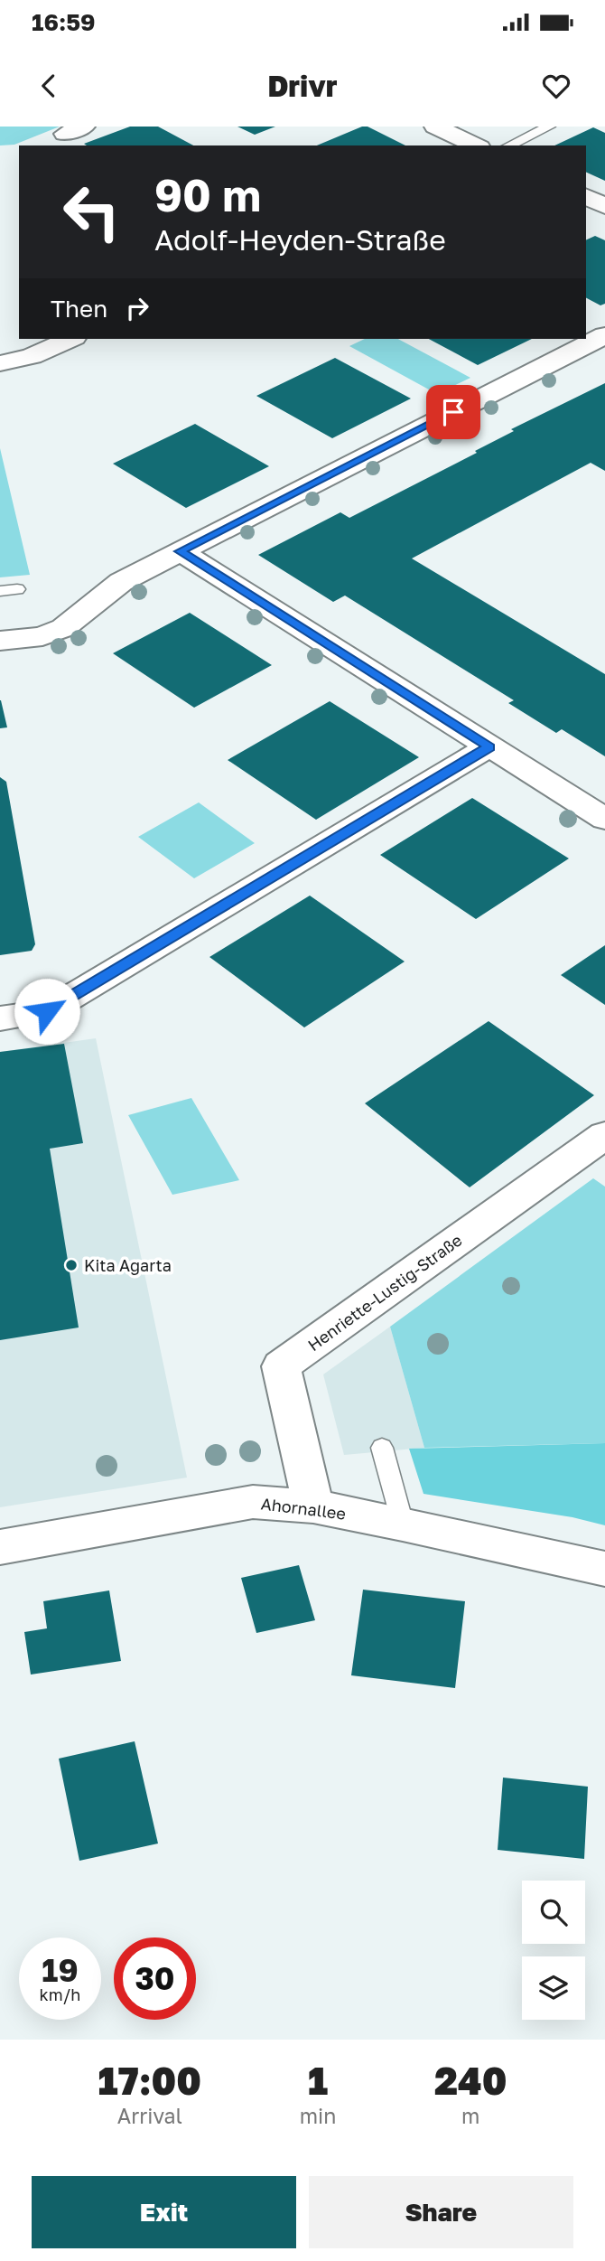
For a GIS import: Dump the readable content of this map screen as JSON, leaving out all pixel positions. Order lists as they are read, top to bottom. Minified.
{"streets":{"street":["Henriette-Lustig-Straße","Ahornallee"]},"crossings":[["Henriette-Lustig-Straße","Ahornallee"]],"places":["Kita Agarta"],"page":{"status":"16:59","header":"Drivr","turn":["90 m","Adolf-Heyden-Straße"],"then":"Then","speed":"19 km/h","limit":"30","eta":["17:00","Arrival","1","min","240","m"],"buttons":["Exit","Share"]}}
